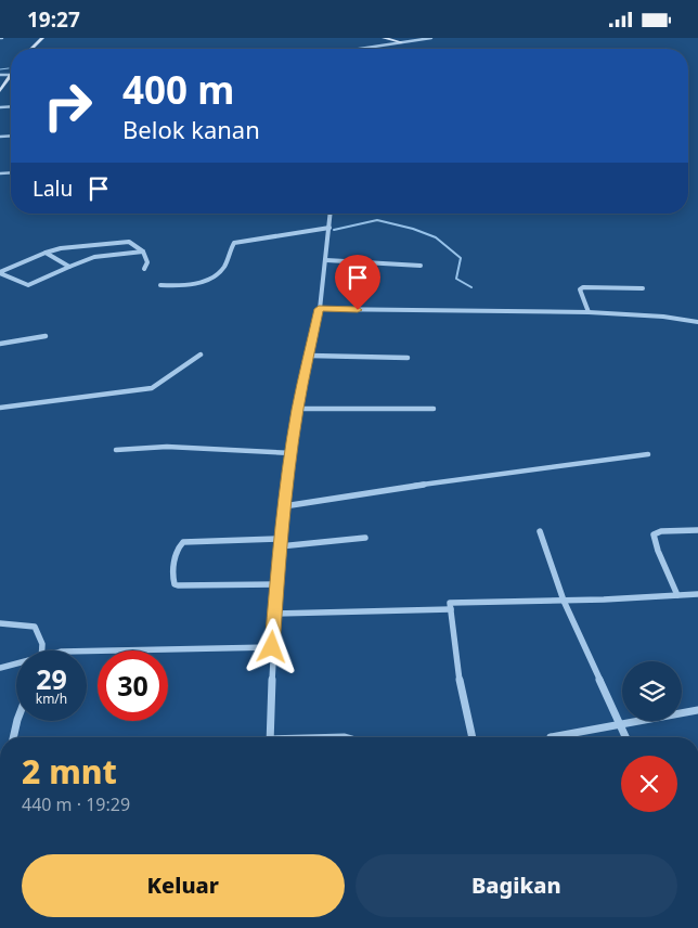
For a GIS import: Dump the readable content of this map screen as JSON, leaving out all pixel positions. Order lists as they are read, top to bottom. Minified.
{"page":{"status":"19:27","turn":["400 m","Belok kanan"],"then":"Lalu","speed":"29 km/h","limit":"30","heading":["2 mnt","440 m · 19:29"],"buttons":["Keluar","Bagikan"]}}
